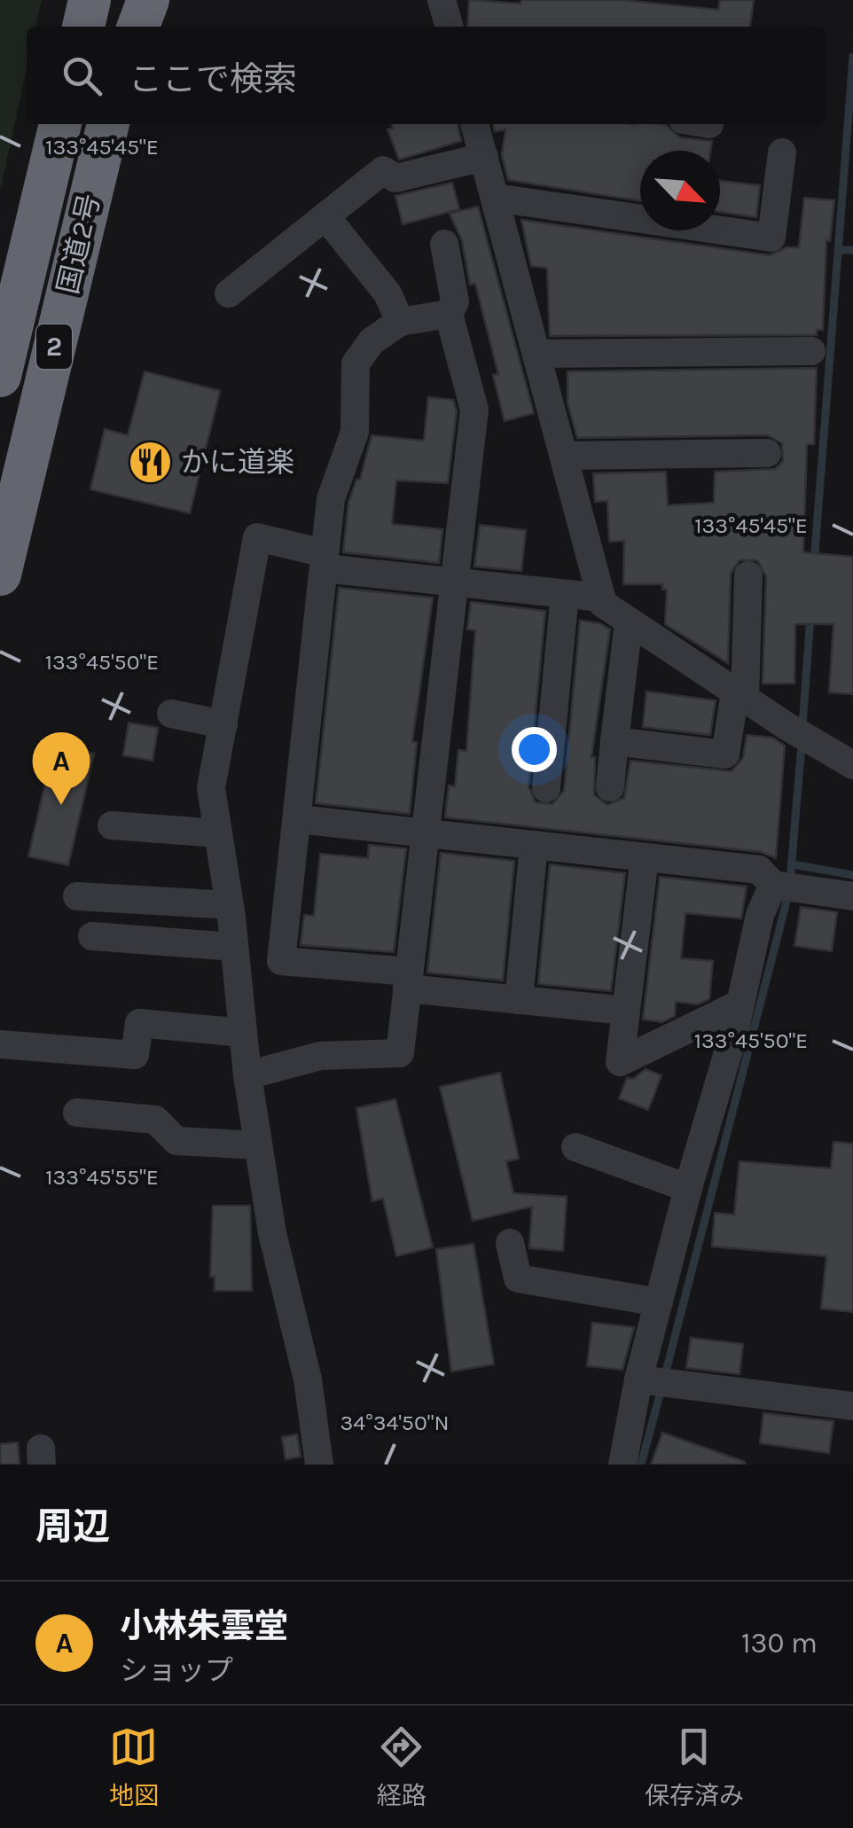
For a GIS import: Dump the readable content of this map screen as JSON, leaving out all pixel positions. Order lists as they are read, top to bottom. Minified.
{"streets":{"highway":["国道2号","2"]},"places":{"restaurant":["かに道楽"]},"north":"bottom right","page":{"search":"ここで検索","pins":"A","heading":"周辺","list":[{"mark":"A","name":"小林朱雲堂","note":"ショップ","value":"130 m"}],"nav":["地図","経路","保存済み"]},"coordinates":["133°45'45\"E","133°45'50\"E","133°45'55\"E","34°34'50\"N"]}
